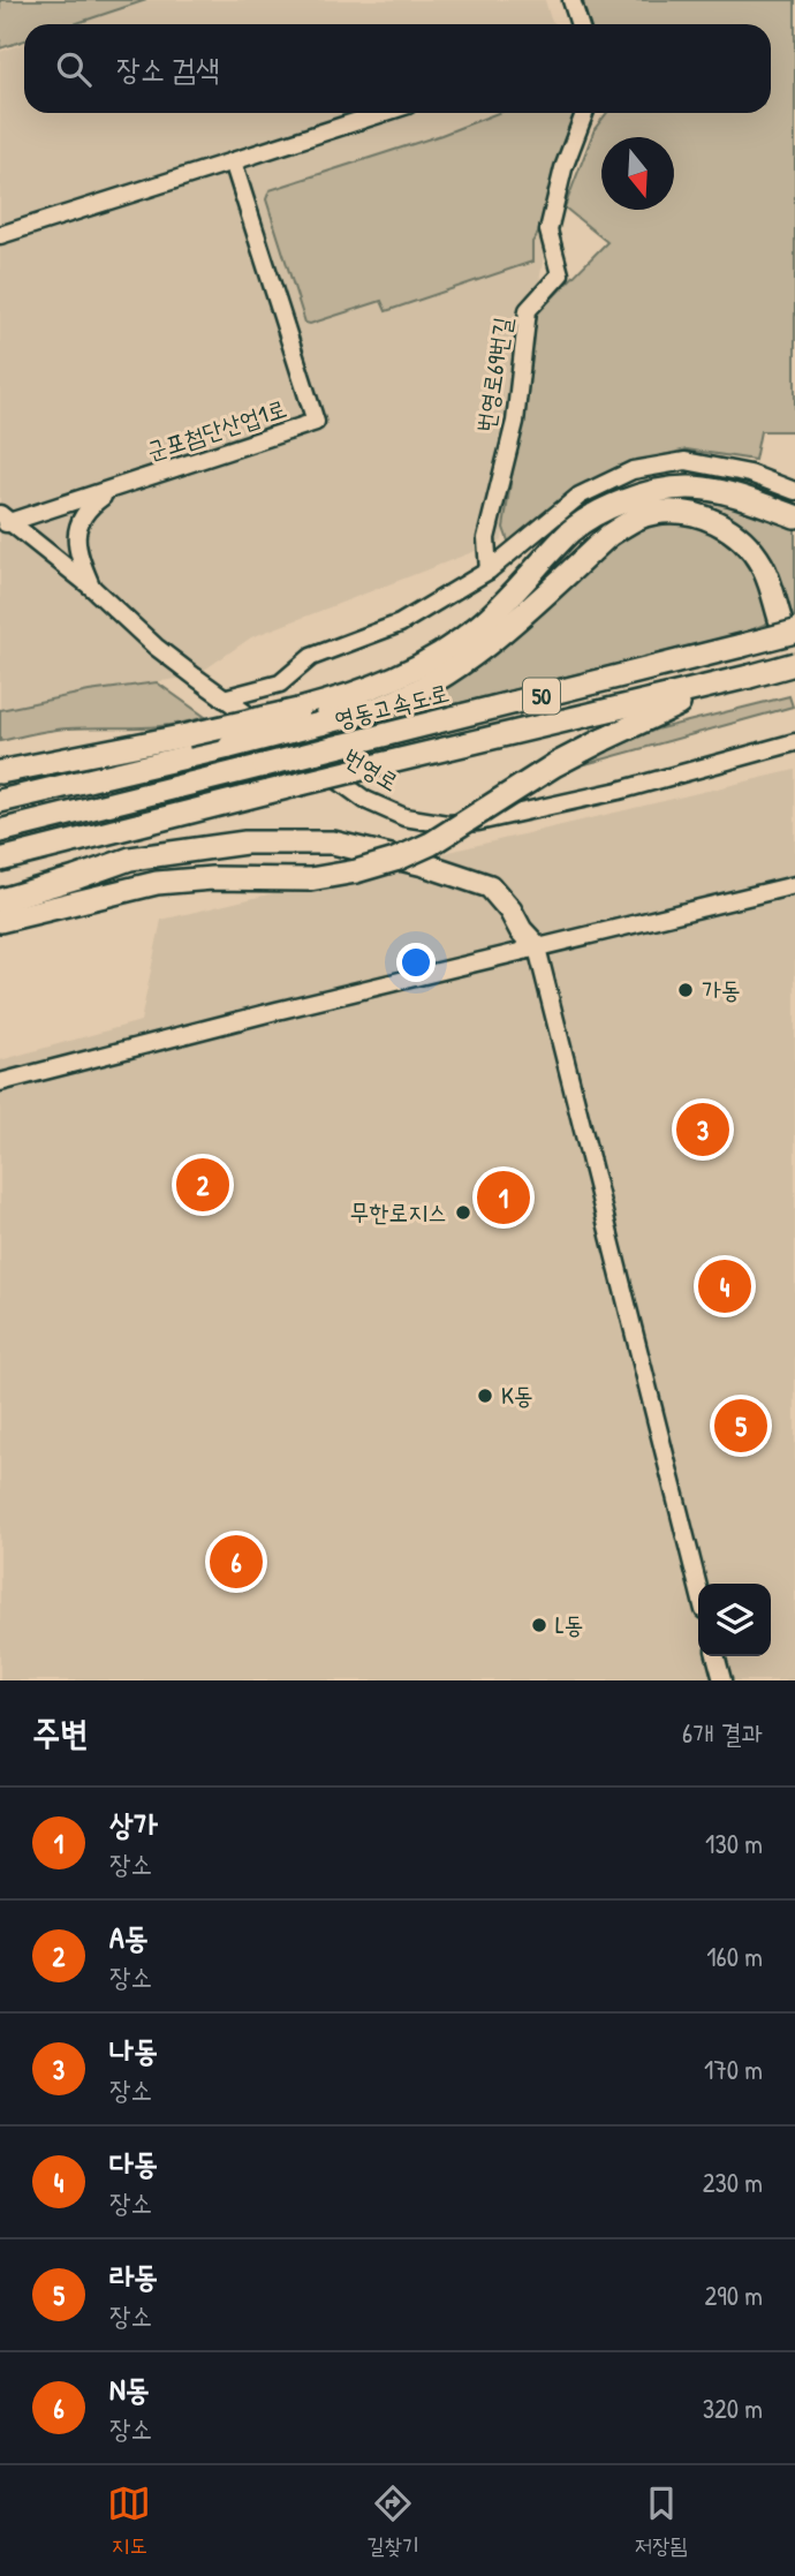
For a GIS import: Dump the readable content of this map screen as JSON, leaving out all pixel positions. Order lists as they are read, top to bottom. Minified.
{"streets":{"highway":["50","영동고속도로"],"street":["번영로69번길","군포첨단산업1로","번영로"]},"crossings":[["군포첨단산업1로","번영로"]],"places":["가동","무한로지스","K동","L동"],"north":"bottom","page":{"search":"장소 검색","pins":["3","2","1","4","5","6"],"heading":["주변","6개 결과"],"list":[{"mark":"1","name":"상가","note":"장소","value":"130 m"},{"mark":"2","name":"A동","note":"장소","value":"160 m"},{"mark":"3","name":"나동","note":"장소","value":"170 m"},{"mark":"4","name":"다동","note":"장소","value":"230 m"},{"mark":"5","name":"라동","note":"장소","value":"290 m"},{"mark":"6","name":"N동","note":"장소","value":"320 m"}],"nav":["지도","길찾기","저장됨"]}}
